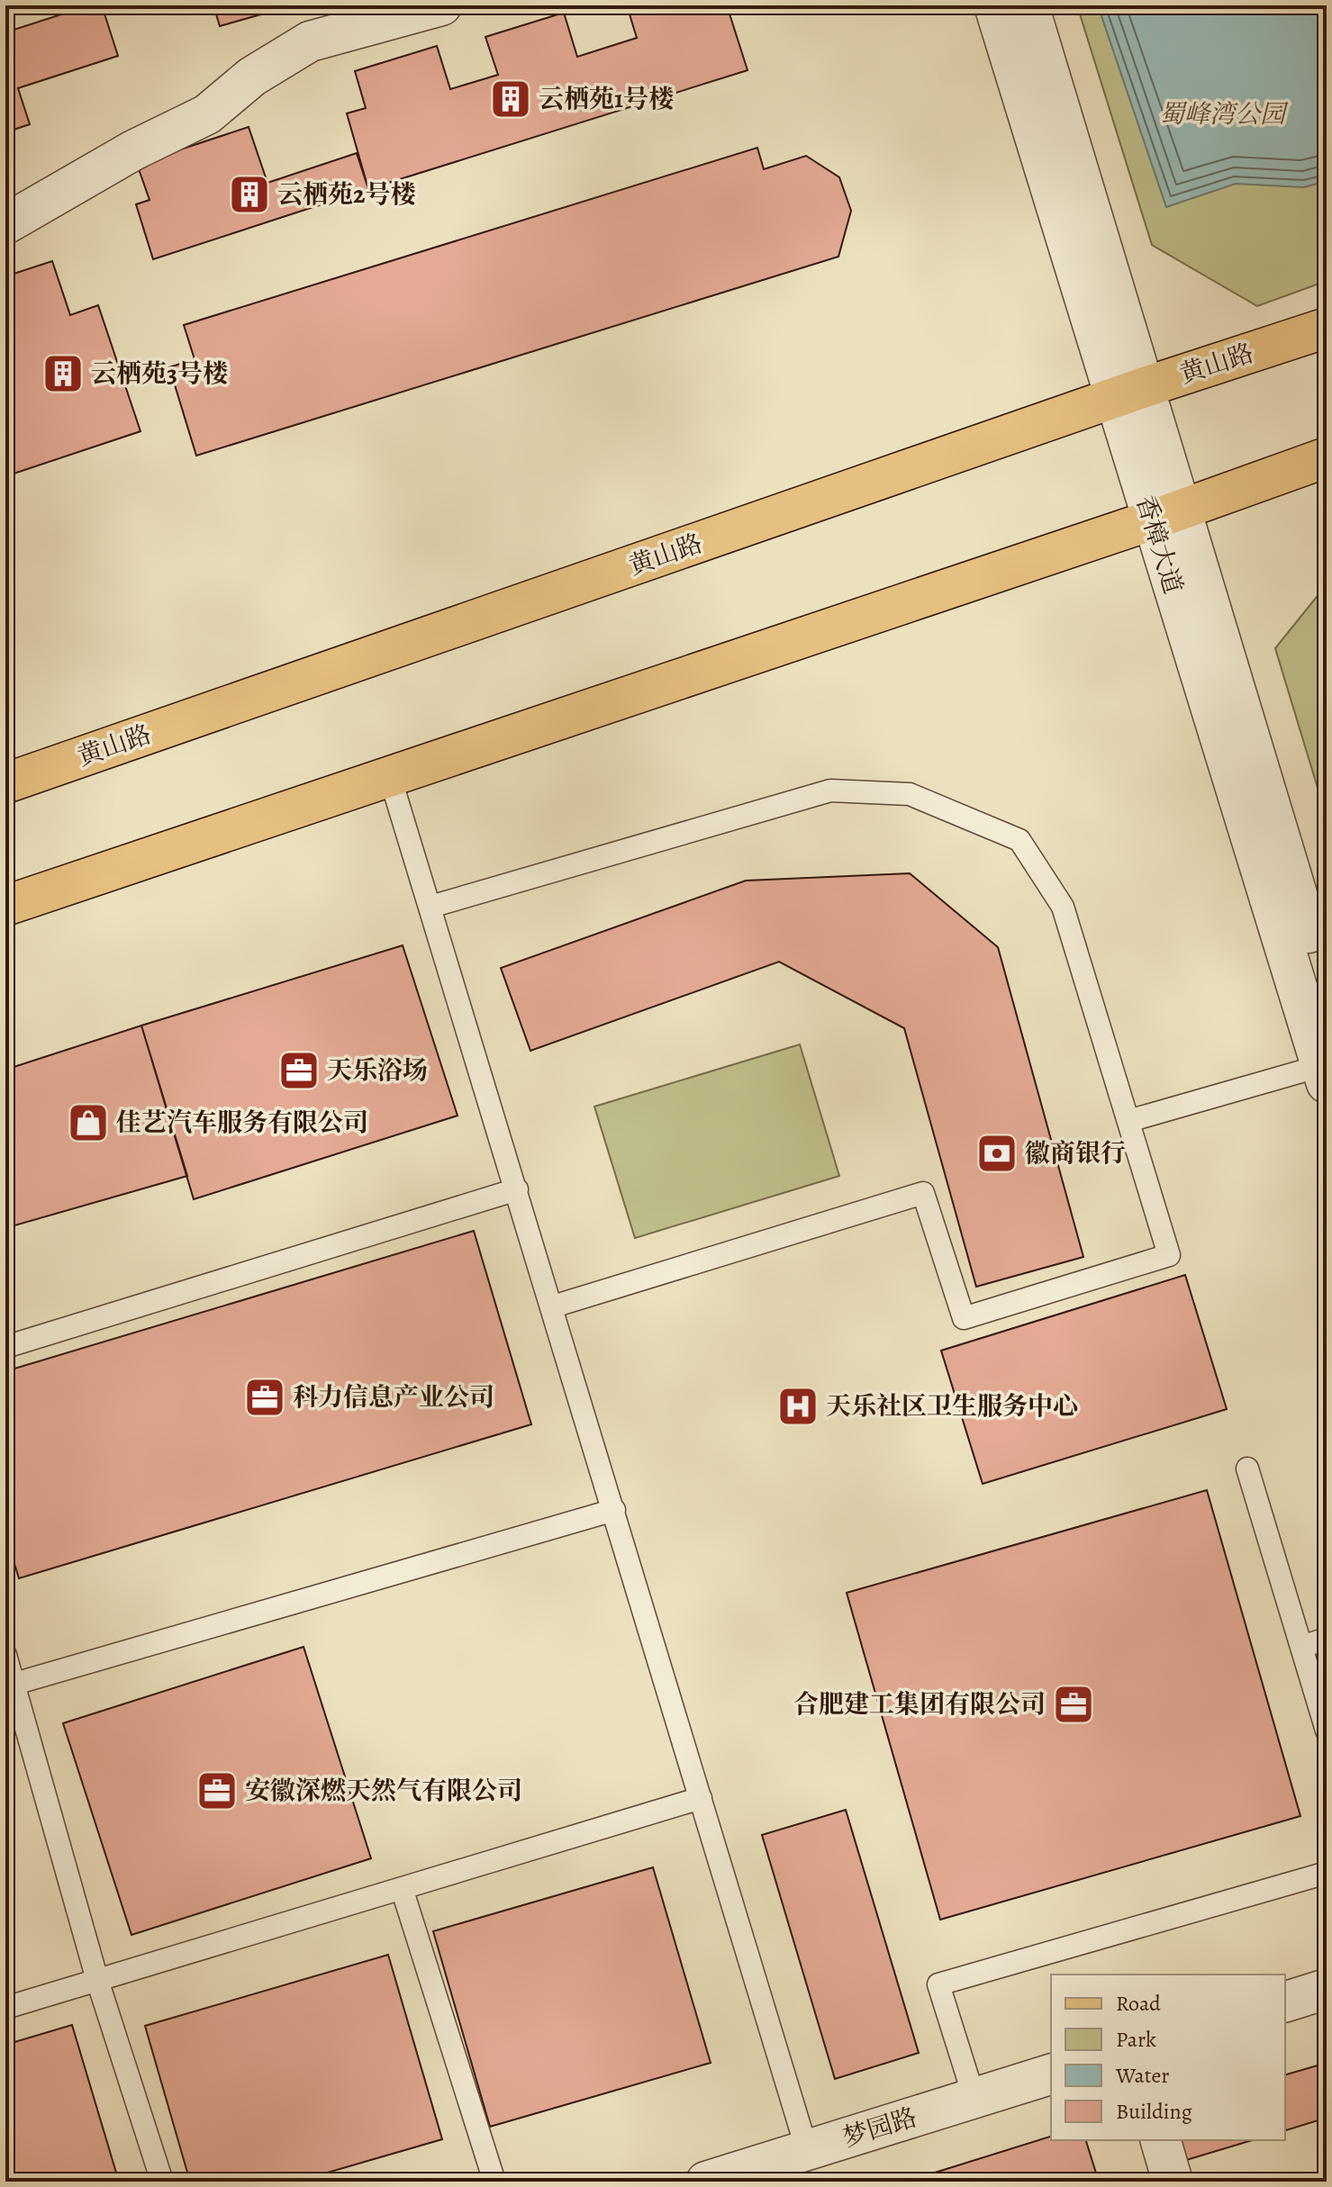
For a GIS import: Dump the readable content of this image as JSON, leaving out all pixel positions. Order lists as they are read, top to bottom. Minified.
{"streets":{"main road":["黄山路"],"street":["香樟大道","梦园路"]},"crossings":[["黄山路","香樟大道"]],"parks":["蜀峰湾公园"],"places":{"building":["云栖苑1号楼","云栖苑2号楼","云栖苑3号楼"],"office":["天乐浴场","科力信息产业公司","合肥建工集团有限公司","安徽深燃天然气有限公司"],"shop":["佳艺汽车服务有限公司"],"bank":["徽商银行"],"hospital":["天乐社区卫生服务中心"]},"legend":["Road","Park","Water","Building"]}
